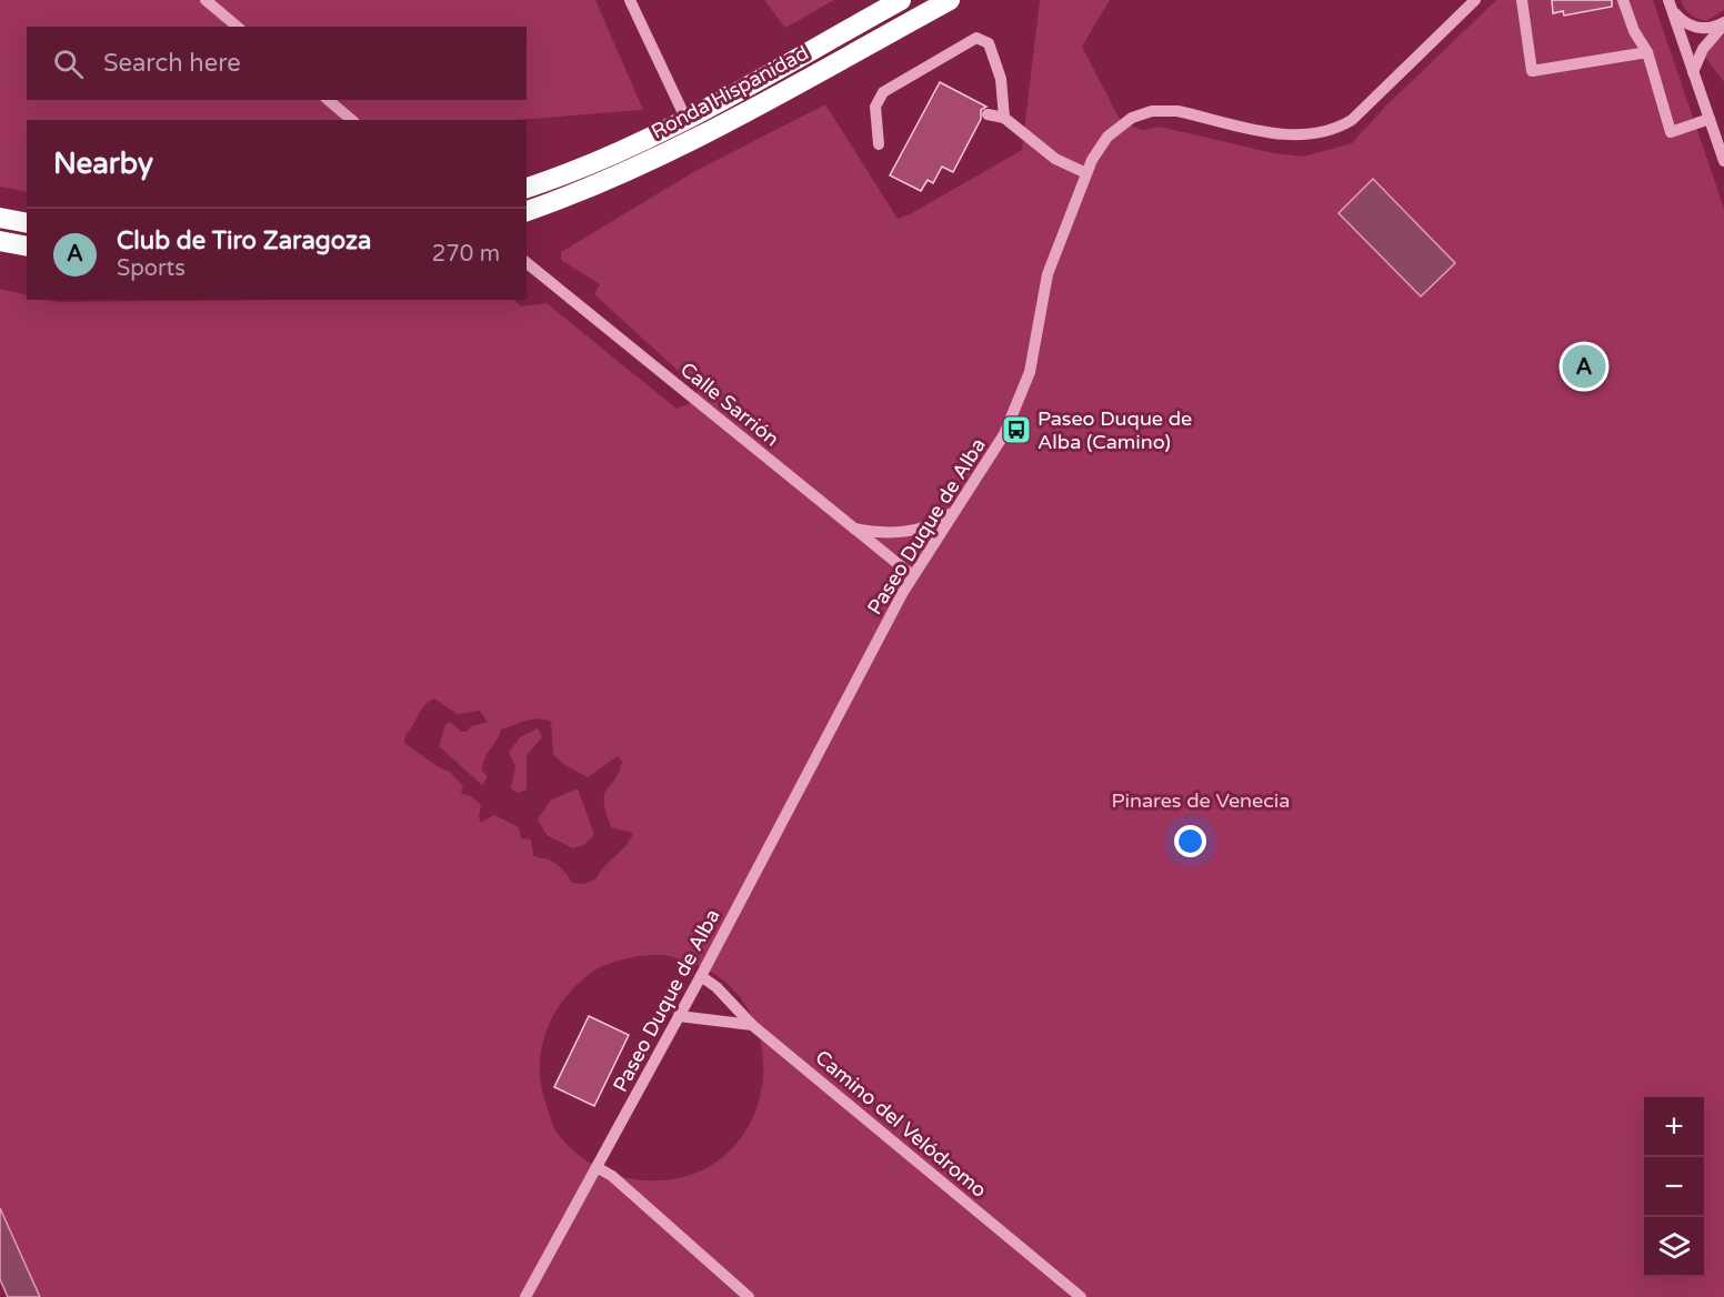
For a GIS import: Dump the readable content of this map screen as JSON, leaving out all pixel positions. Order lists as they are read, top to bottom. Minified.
{"streets":{"highway":["Ronda Hispanidad"],"street":["Calle Sarrión","Paseo Duque de Alba","Camino del Velódromo"]},"crossings":[["Calle Sarrión","Paseo Duque de Alba"],["Paseo Duque de Alba","Camino del Velódromo"]],"parks":["Pinares de Venecia"],"places":{"bus stop":["Paseo Duque de Alba (Camino)"]},"page":{"search":"Search here","heading":"Nearby","list":[{"mark":"A","name":"Club de Tiro Zaragoza","note":"Sports","value":"270 m"}],"pins":"A","map_buttons":["+","−"]}}
